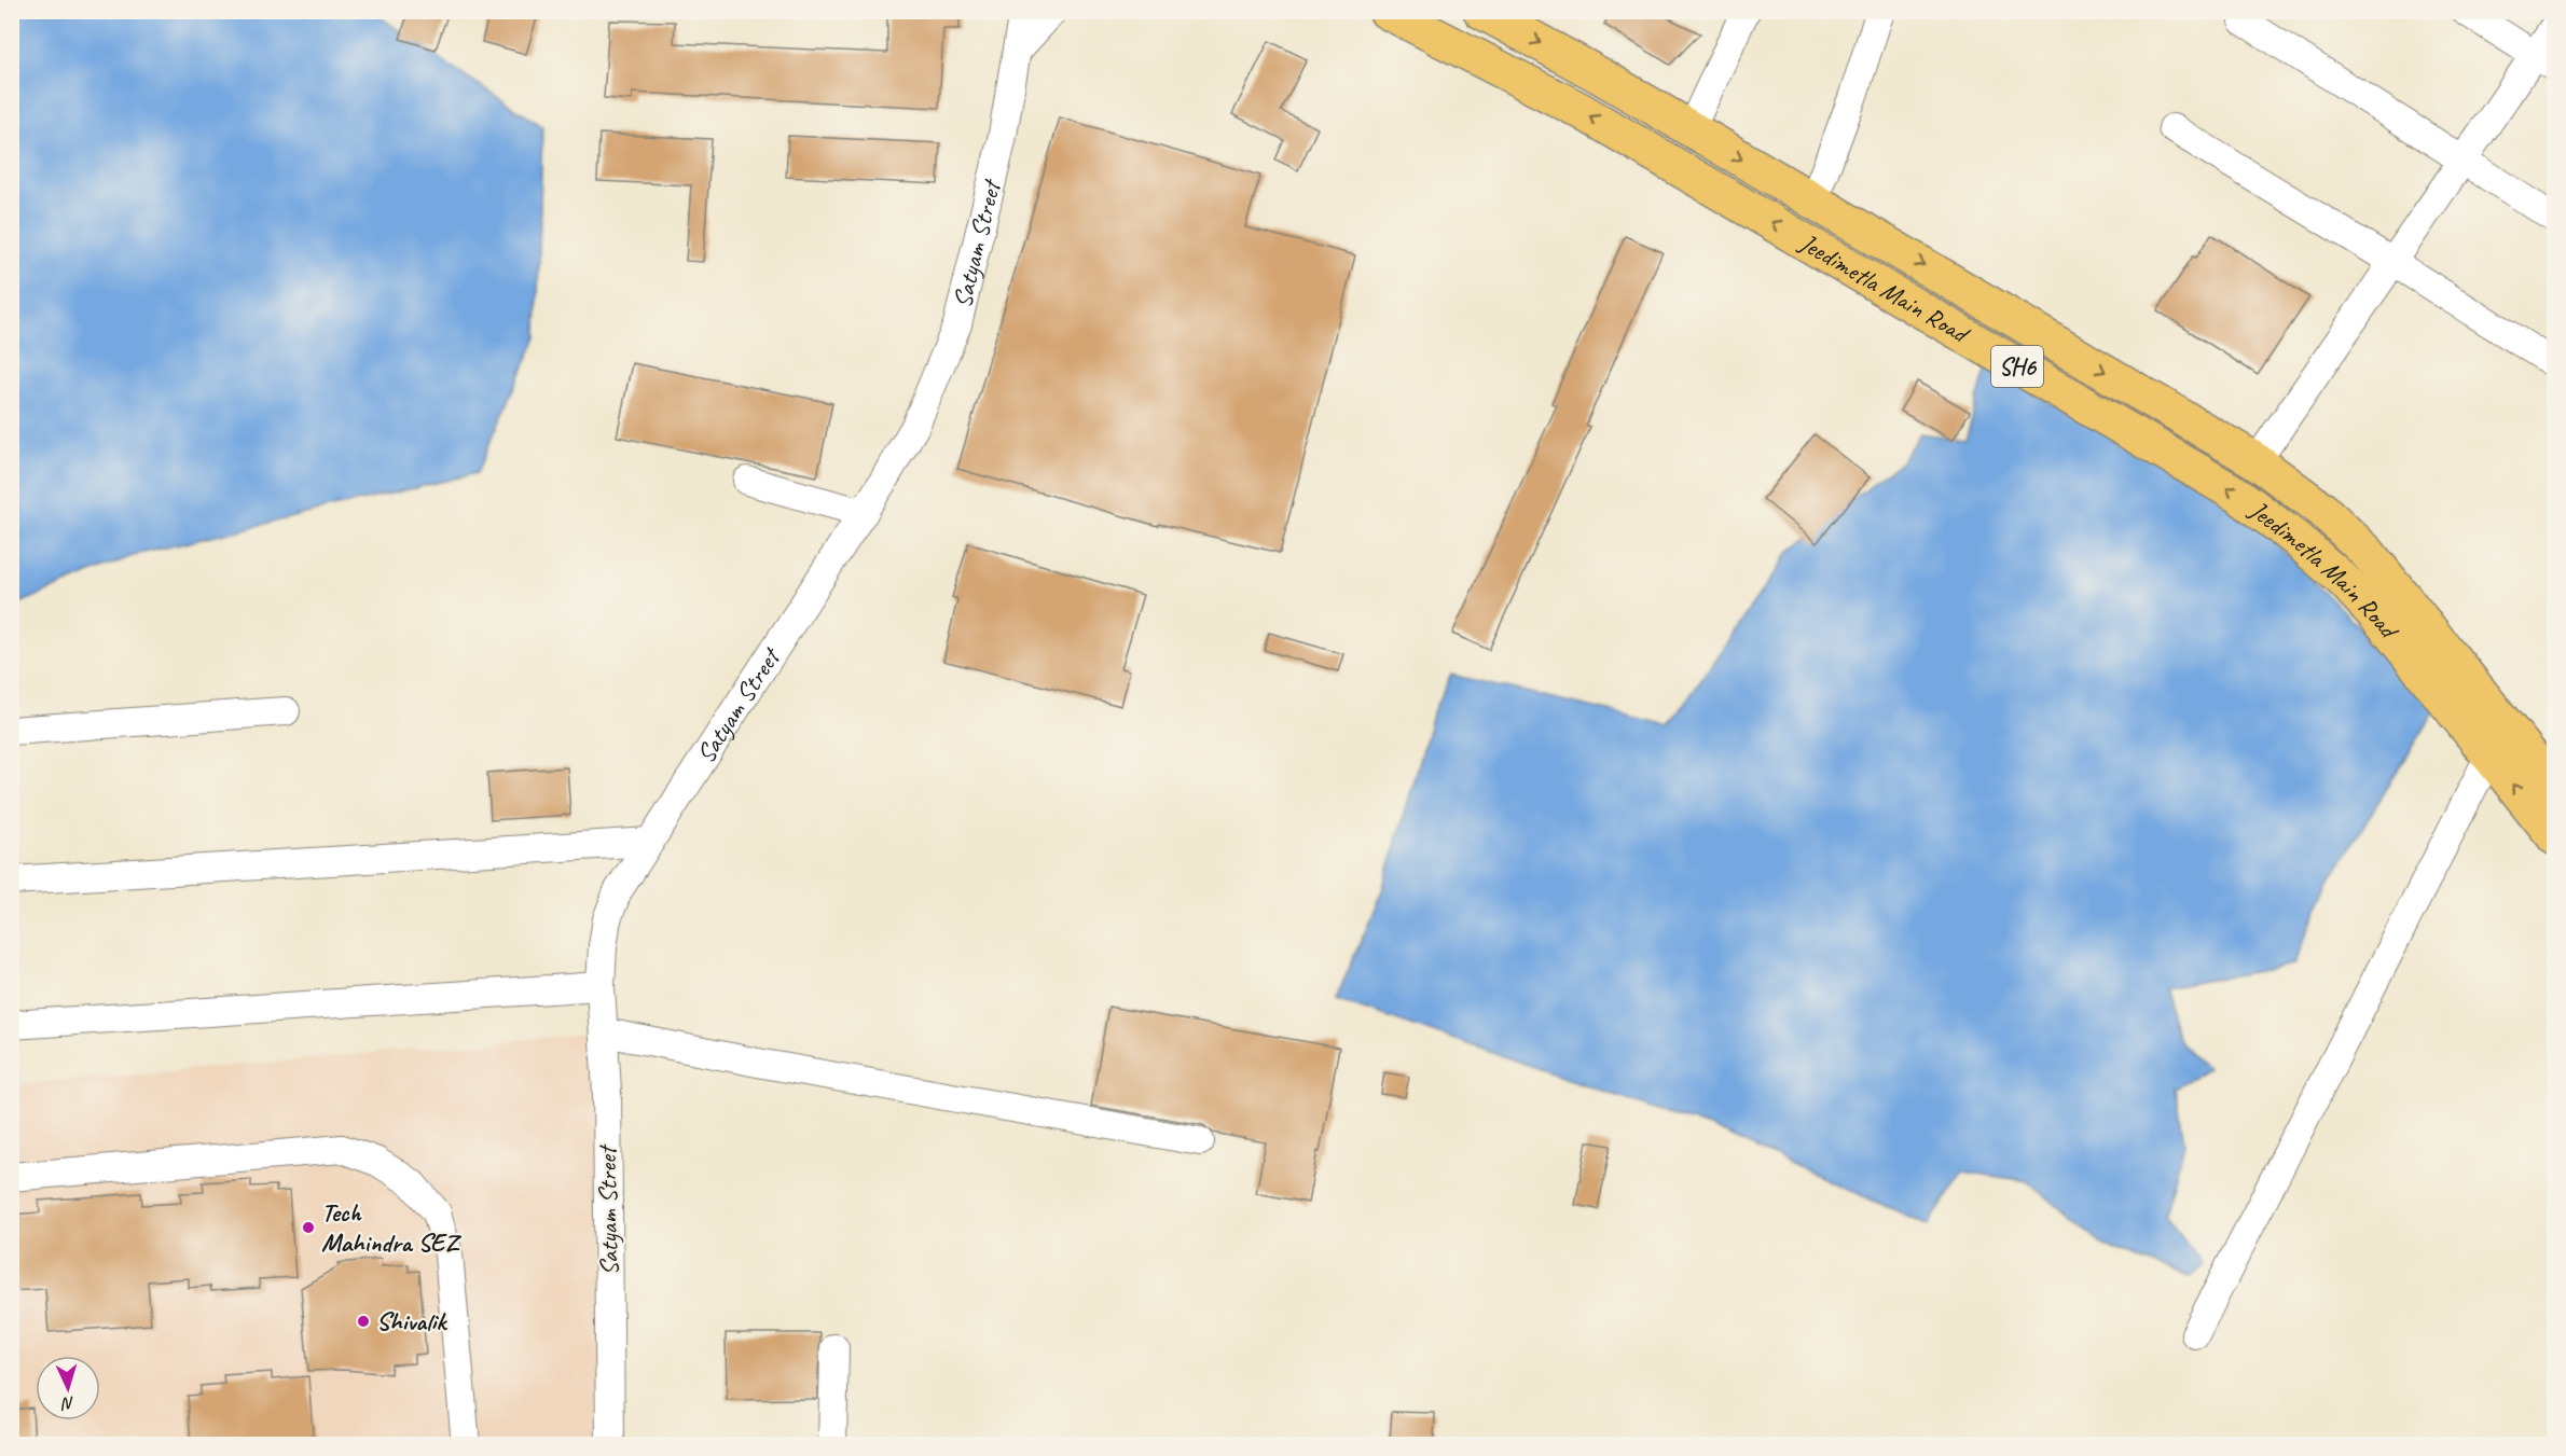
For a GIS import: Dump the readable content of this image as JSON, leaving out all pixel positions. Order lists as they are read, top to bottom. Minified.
{"streets":{"main road":["Jeedimetla Main Road","SH6"],"street":["Satyam Street"]},"places":["Tech Mahindra SEZ","Shivalik"],"north":"bottom"}
